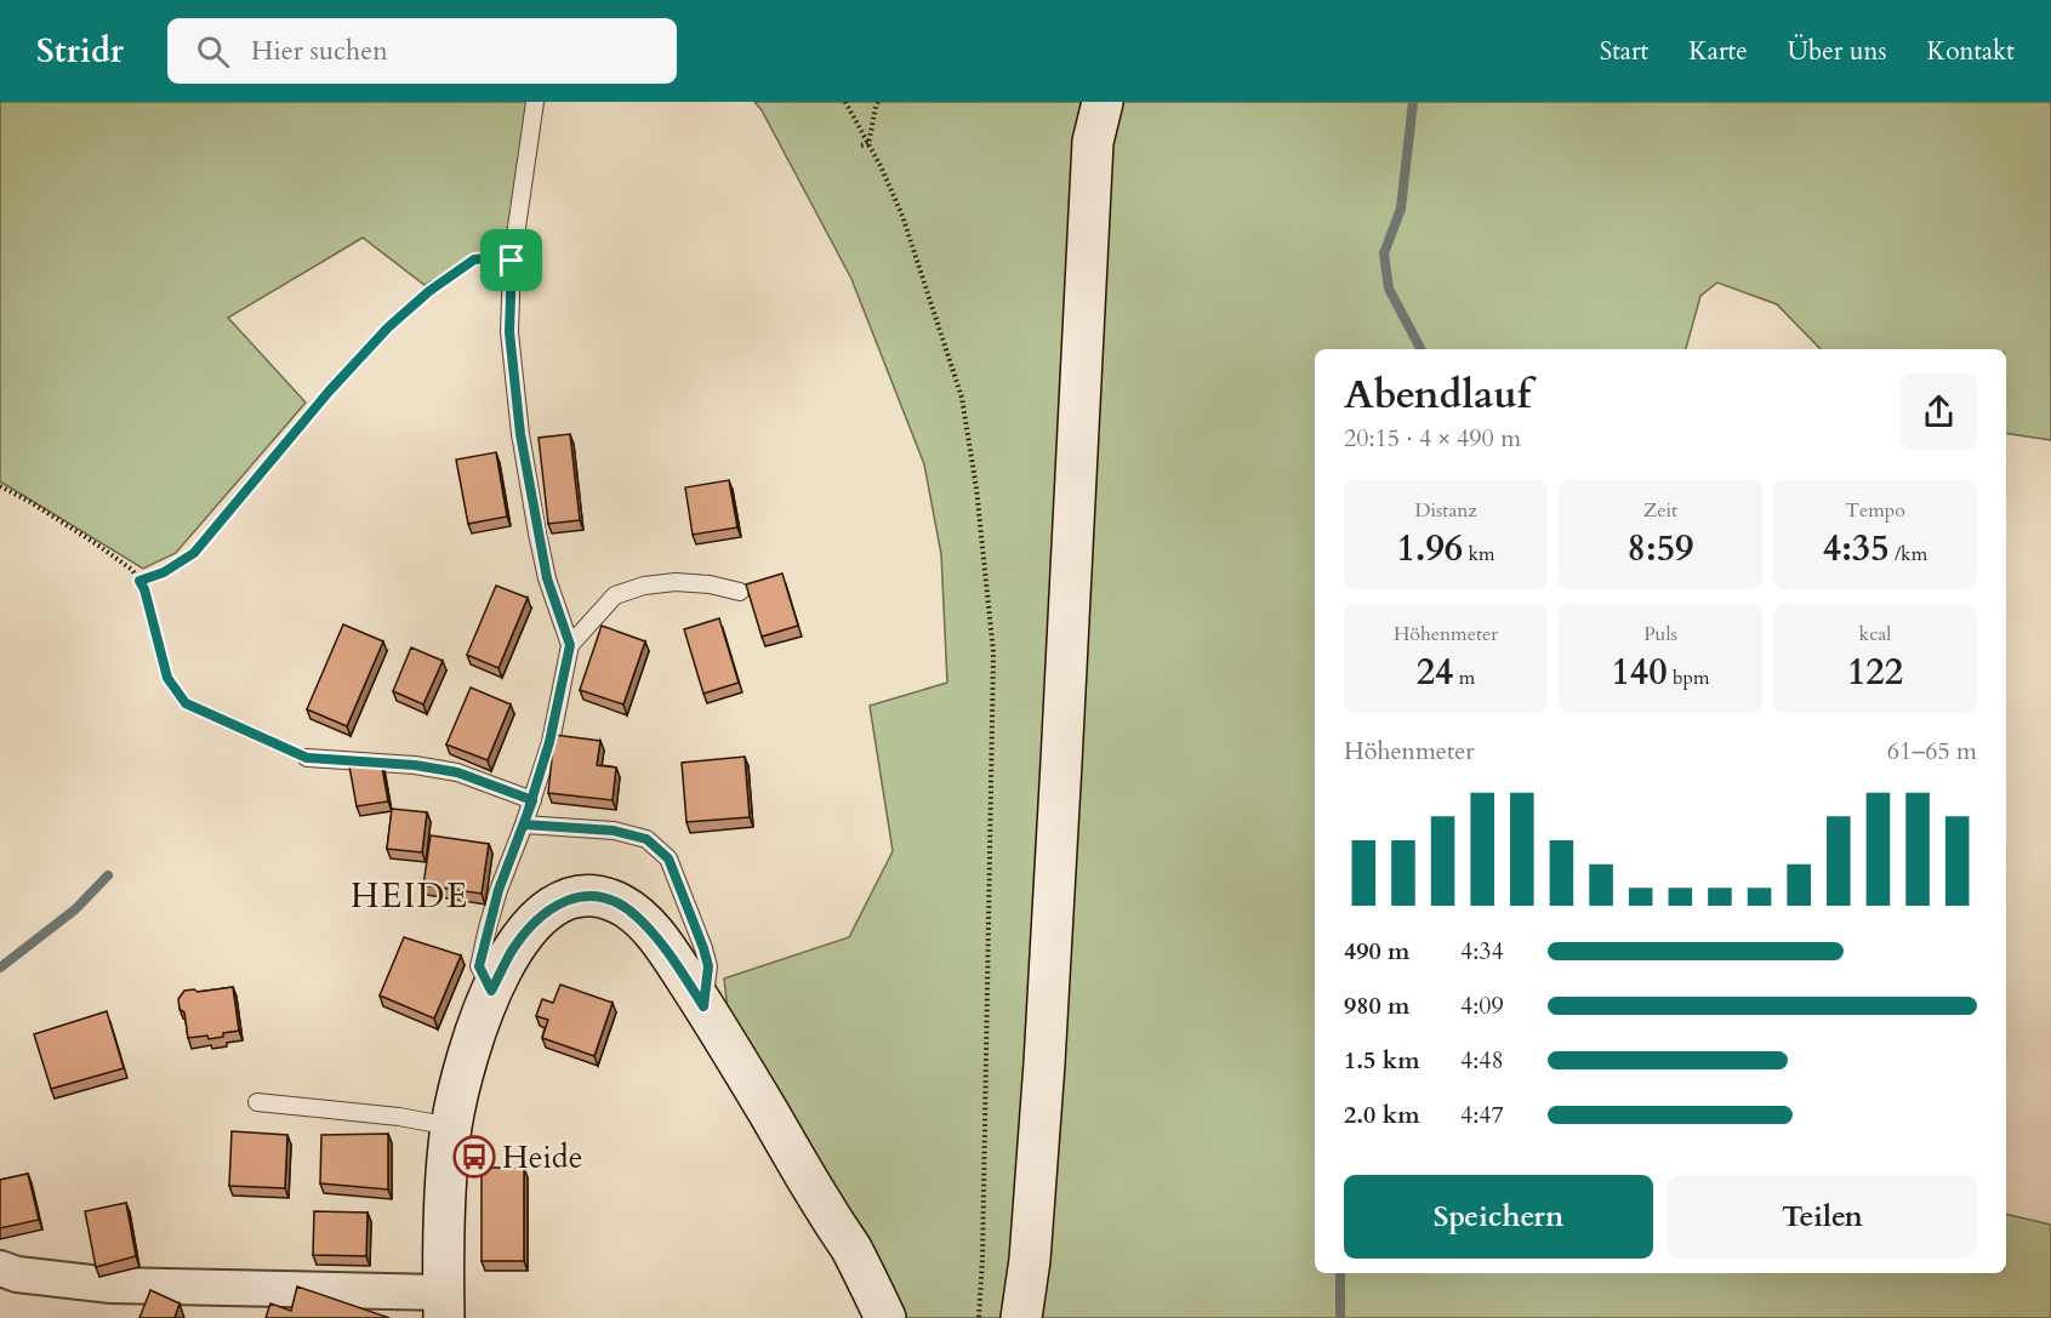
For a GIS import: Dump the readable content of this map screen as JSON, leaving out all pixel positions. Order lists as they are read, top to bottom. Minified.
{"districts":["HEIDE"],"places":{"bus stop":["Heide"]},"page":{"header":"Stridr","search":"Hier suchen","nav":["Start","Karte","Über uns","Kontakt"],"heading":["Abendlauf","20:15 · 4 × 490 m"],"stats":[["Distanz","1.96 km"],["Zeit","8:59"],["Tempo","4:35 /km"],["Höhenmeter","24 m"],["Puls","140 bpm"],["kcal","122"]],"chart":["Höhenmeter","61–65 m"],"list":[{"name":"490 m","note":"4:34"},{"name":"980 m","note":"4:09"},{"name":"1.5 km","note":"4:48"},{"name":"2.0 km","note":"4:47"}],"buttons":["Speichern","Teilen"]}}
